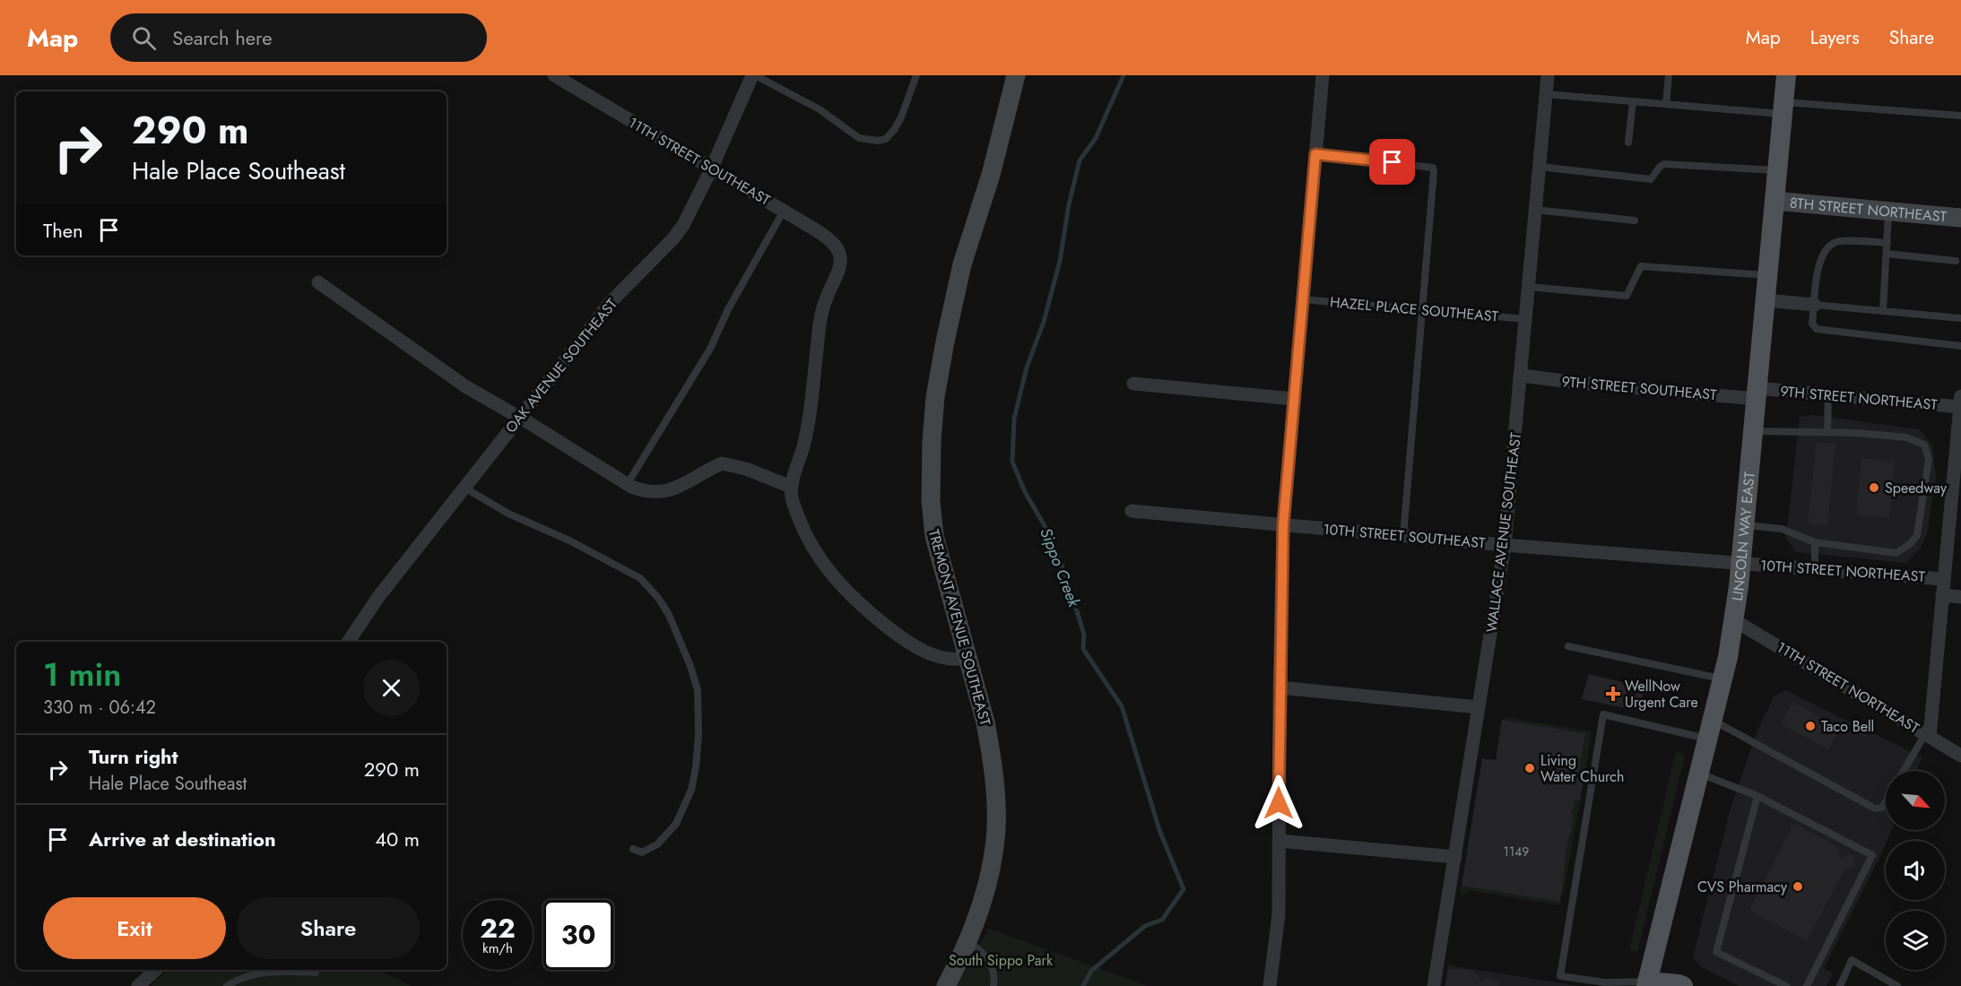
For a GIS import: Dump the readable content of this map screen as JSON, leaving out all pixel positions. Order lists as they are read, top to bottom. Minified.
{"streets":{"main road":["LINCOLN WAY EAST"],"street":["11TH STREET SOUTHEAST","8TH STREET NORTHEAST","OAK AVENUE SOUTHEAST","9TH STREET SOUTHEAST","9TH STREET NORTHEAST","WALLACE AVENUE SOUTHEAST","10TH STREET SOUTHEAST","10TH STREET NORTHEAST","TREMONT AVENUE SOUTHEAST","11TH STREET NORTHEAST"],"lane":["HAZEL PLACE SOUTHEAST"]},"crossings":[["11TH STREET SOUTHEAST","OAK AVENUE SOUTHEAST"],["8TH STREET NORTHEAST","LINCOLN WAY EAST"],["HAZEL PLACE SOUTHEAST","WALLACE AVENUE SOUTHEAST"],["9TH STREET SOUTHEAST","9TH STREET NORTHEAST"],["9TH STREET SOUTHEAST","WALLACE AVENUE SOUTHEAST"],["9TH STREET SOUTHEAST","LINCOLN WAY EAST"],["9TH STREET NORTHEAST","LINCOLN WAY EAST"],["WALLACE AVENUE SOUTHEAST","10TH STREET SOUTHEAST"],["LINCOLN WAY EAST","10TH STREET SOUTHEAST"],["LINCOLN WAY EAST","10TH STREET NORTHEAST"],["LINCOLN WAY EAST","11TH STREET NORTHEAST"],["10TH STREET SOUTHEAST","10TH STREET NORTHEAST"]],"water":["Sippo Creek"],"parks":["South Sippo Park"],"places":{"other":["Speedway","Taco Bell","Living Water Church","CVS Pharmacy"],"health":["WellNow Urgent Care"]},"house_numbers":["1149"],"north":"bottom right","page":{"header":"Map","search":"Search here","nav":["Map","Layers","Share"],"turn":["290 m","Hale Place Southeast"],"then":"Then","heading":["1 min","330 m · 06:42"],"list":[{"name":"Turn right","note":"Hale Place Southeast","value":"290 m"},{"name":"Arrive at destination","value":"40 m"}],"buttons":["Exit","Share"],"speed":"22 km/h","limit":"30"}}
